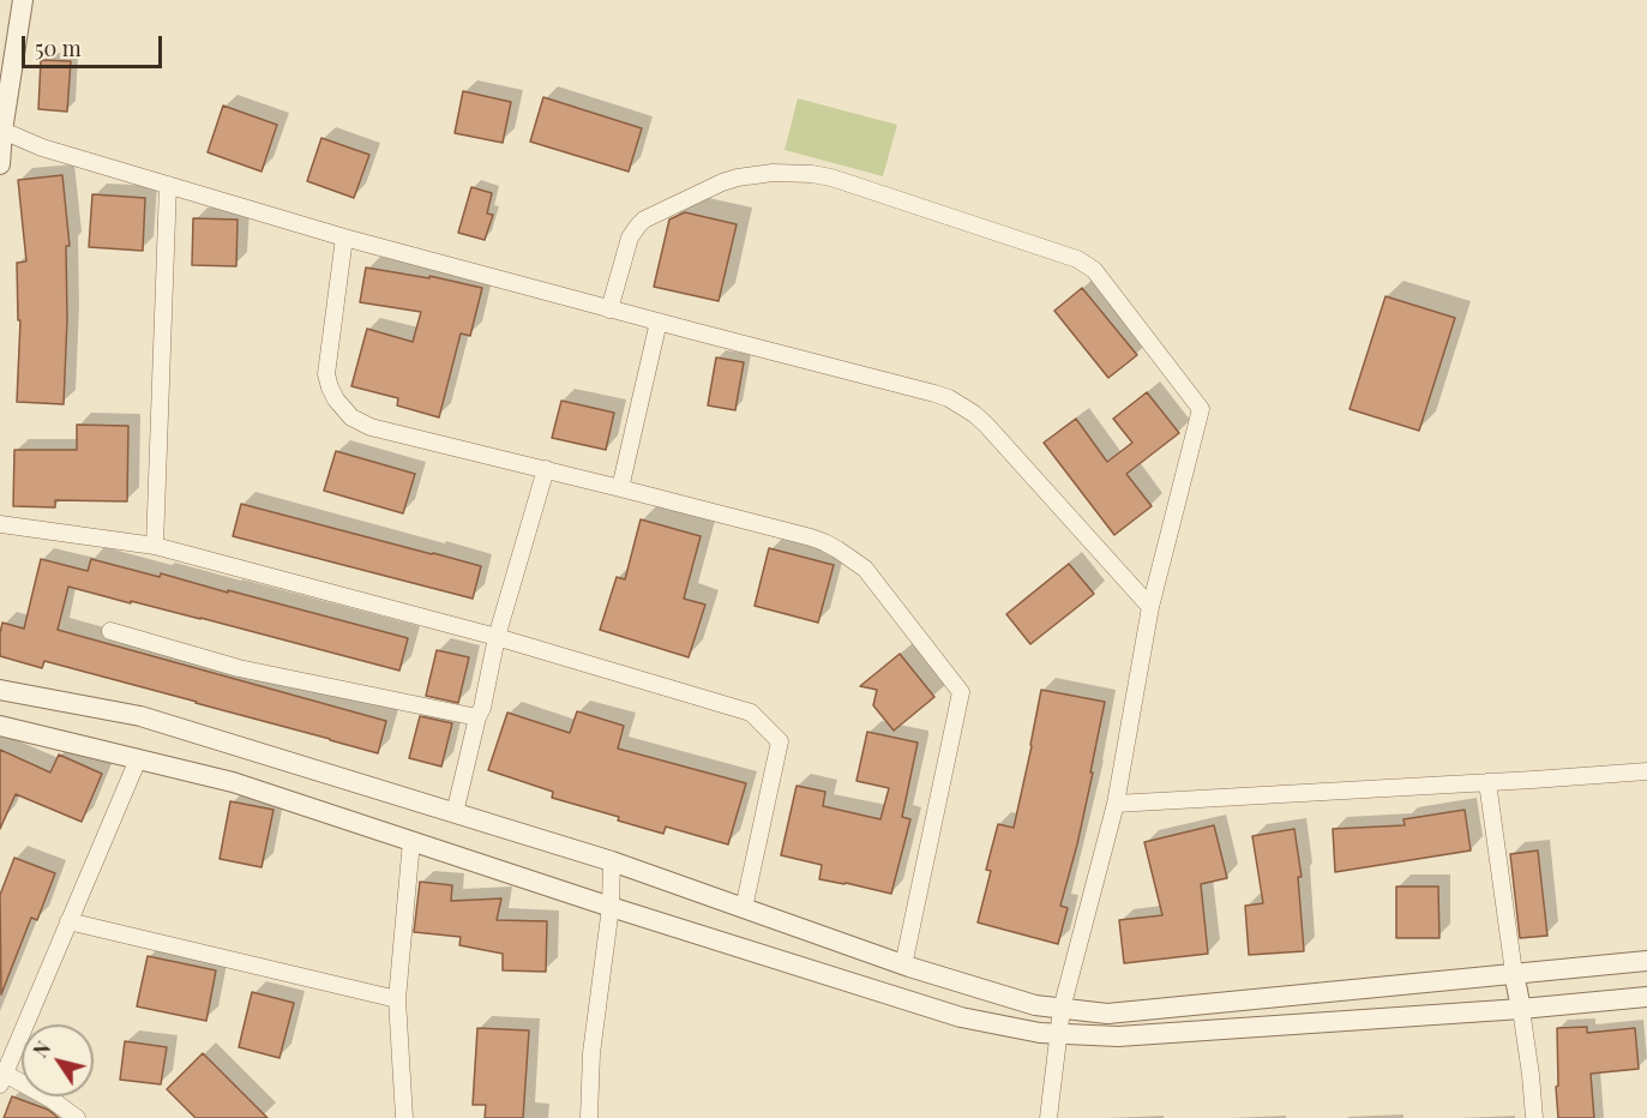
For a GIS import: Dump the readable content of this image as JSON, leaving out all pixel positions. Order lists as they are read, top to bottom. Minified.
{"scale_bar":"50 m","north":"top left"}
